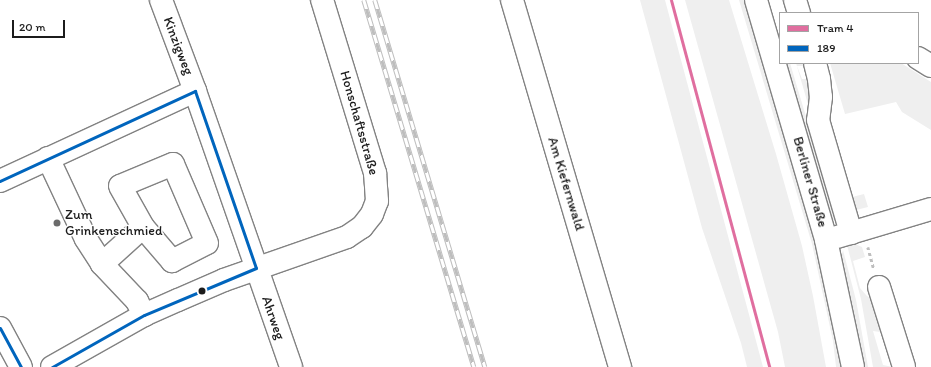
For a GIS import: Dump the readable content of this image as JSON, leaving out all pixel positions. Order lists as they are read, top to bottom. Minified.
{"streets":{"street":["Kinzigweg","Honschaftsstraße","Berliner Straße","Am Kiefernwald","Ahrweg"]},"crossings":[["Kinzigweg","Honschaftsstraße"],["Kinzigweg","Ahrweg"],["Honschaftsstraße","Ahrweg"]],"places":["Zum Grinkenschmied"],"lines":["tram line 4","transit line 189"],"legend":["Tram 4","189"],"scale_bar":"20 m"}
